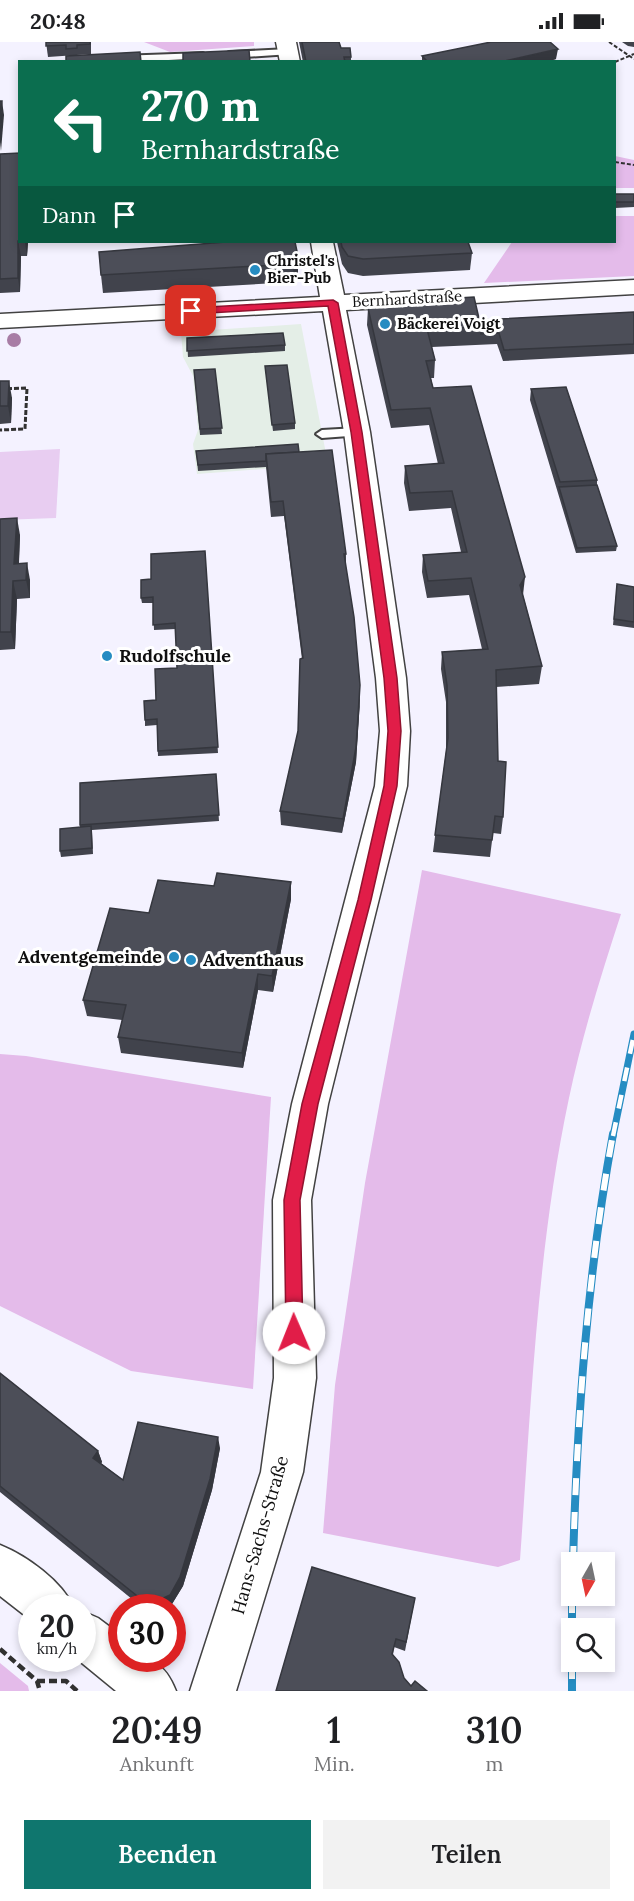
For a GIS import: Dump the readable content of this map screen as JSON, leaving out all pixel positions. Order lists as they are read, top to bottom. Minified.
{"streets":{"street":["Bernhardstraße","Hans-Sachs-Straße"]},"crossings":[["Bernhardstraße","Hans-Sachs-Straße"]],"places":["Christel's Bier-Pub","Bäckerei Voigt","Rudolfschule","Adventgemeinde","Adventhaus"],"north":"bottom","page":{"status":"20:48","turn":["270 m","Bernhardstraße"],"then":"Dann","speed":"20 km/h","limit":"30","eta":["20:49","Ankunft","1","Min.","310","m"],"buttons":["Beenden","Teilen"]}}
